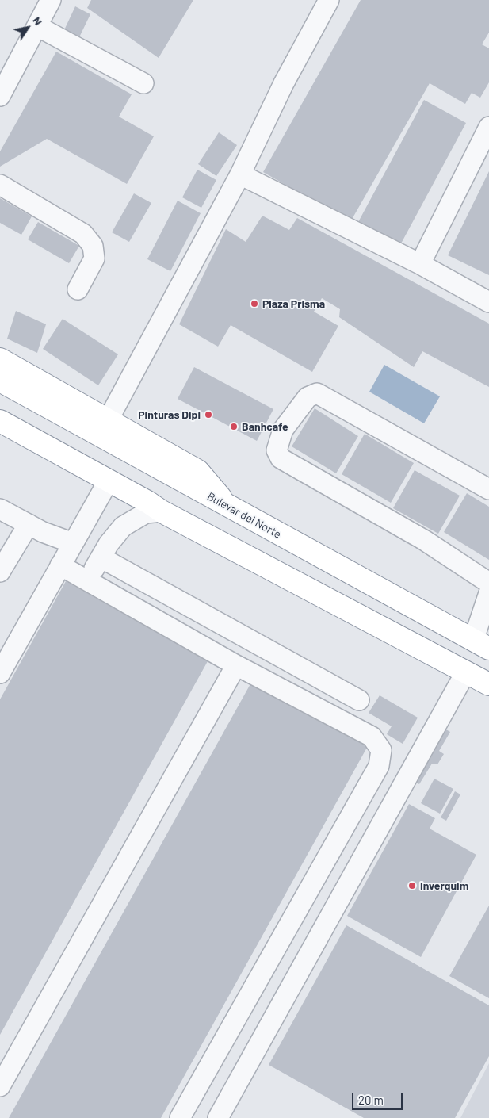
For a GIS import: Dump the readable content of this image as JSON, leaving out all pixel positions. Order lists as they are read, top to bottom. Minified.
{"streets":{"highway":["Bulevar del Norte"]},"places":["Plaza Prisma","Pinturas Dipi","Banhcafe","Inverquim"],"scale_bar":"20 m","north":"top right"}
